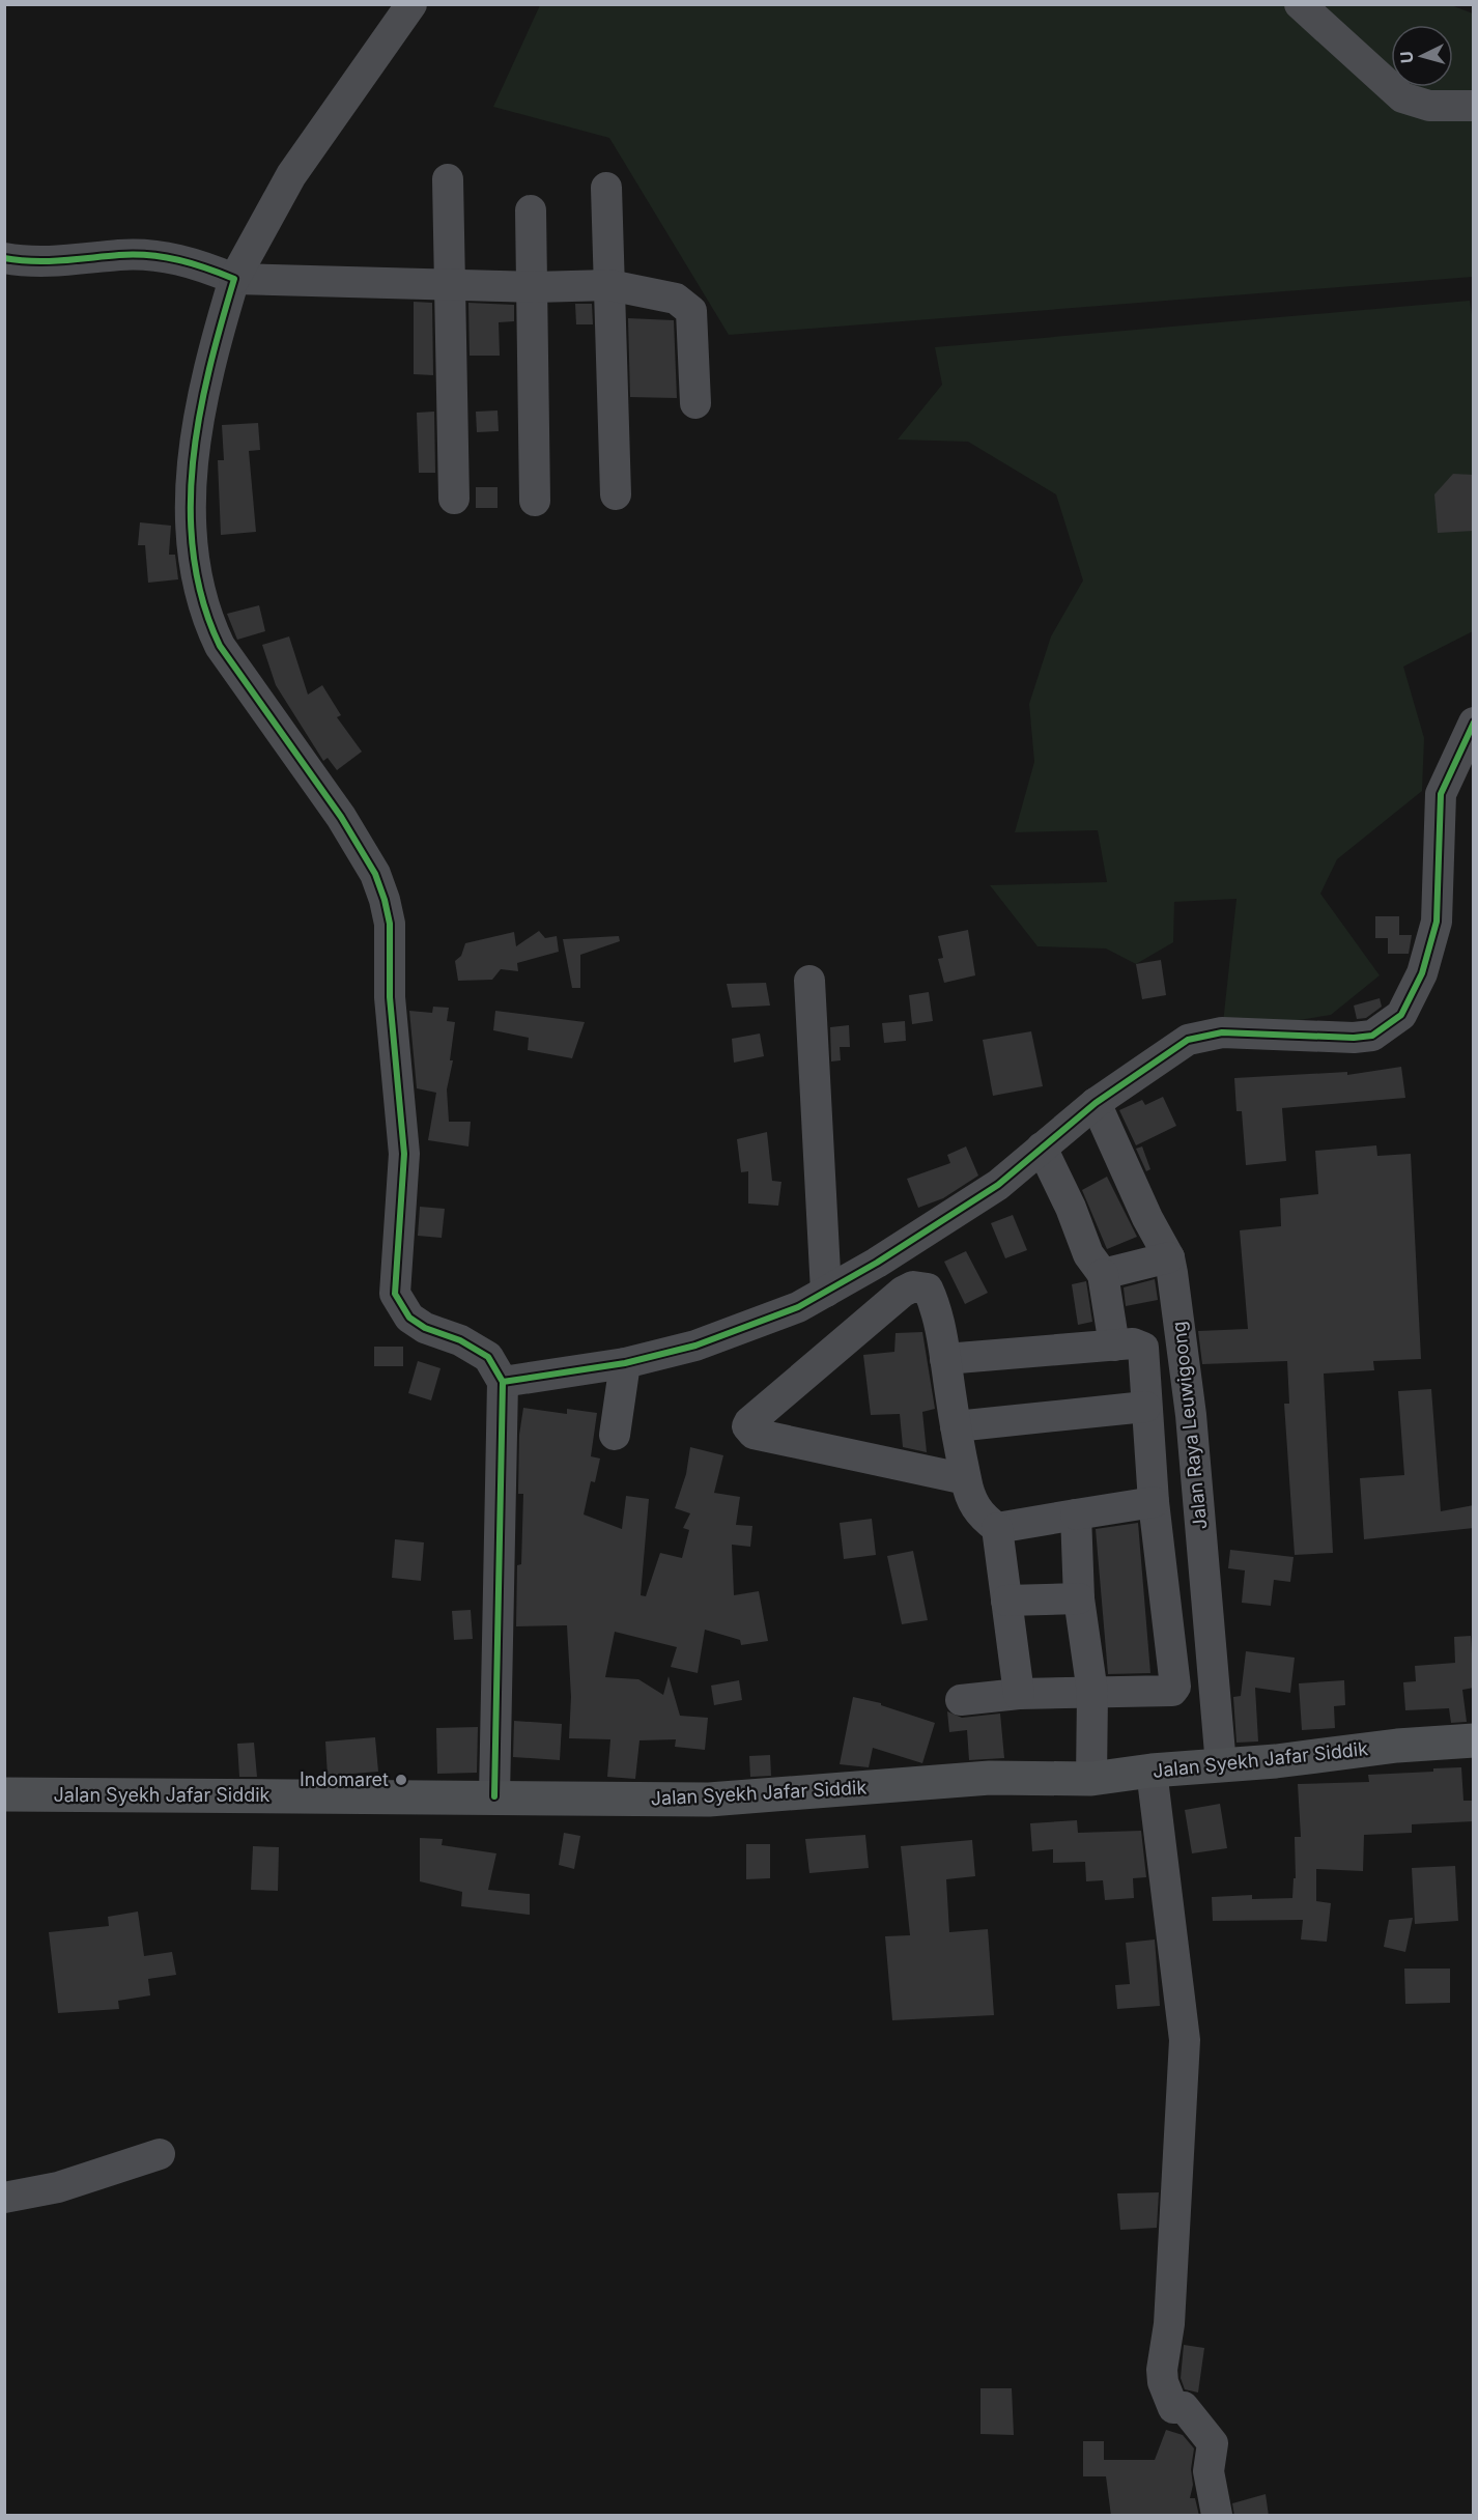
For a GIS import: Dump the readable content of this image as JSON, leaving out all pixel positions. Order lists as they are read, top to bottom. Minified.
{"streets":{"main road":["Jalan Syekh Jafar Siddik"],"street":["Jalan Raya Leuwigoong"]},"crossings":[["Jalan Raya Leuwigoong","Jalan Syekh Jafar Siddik"]],"places":["Indomaret"],"north":"left"}
